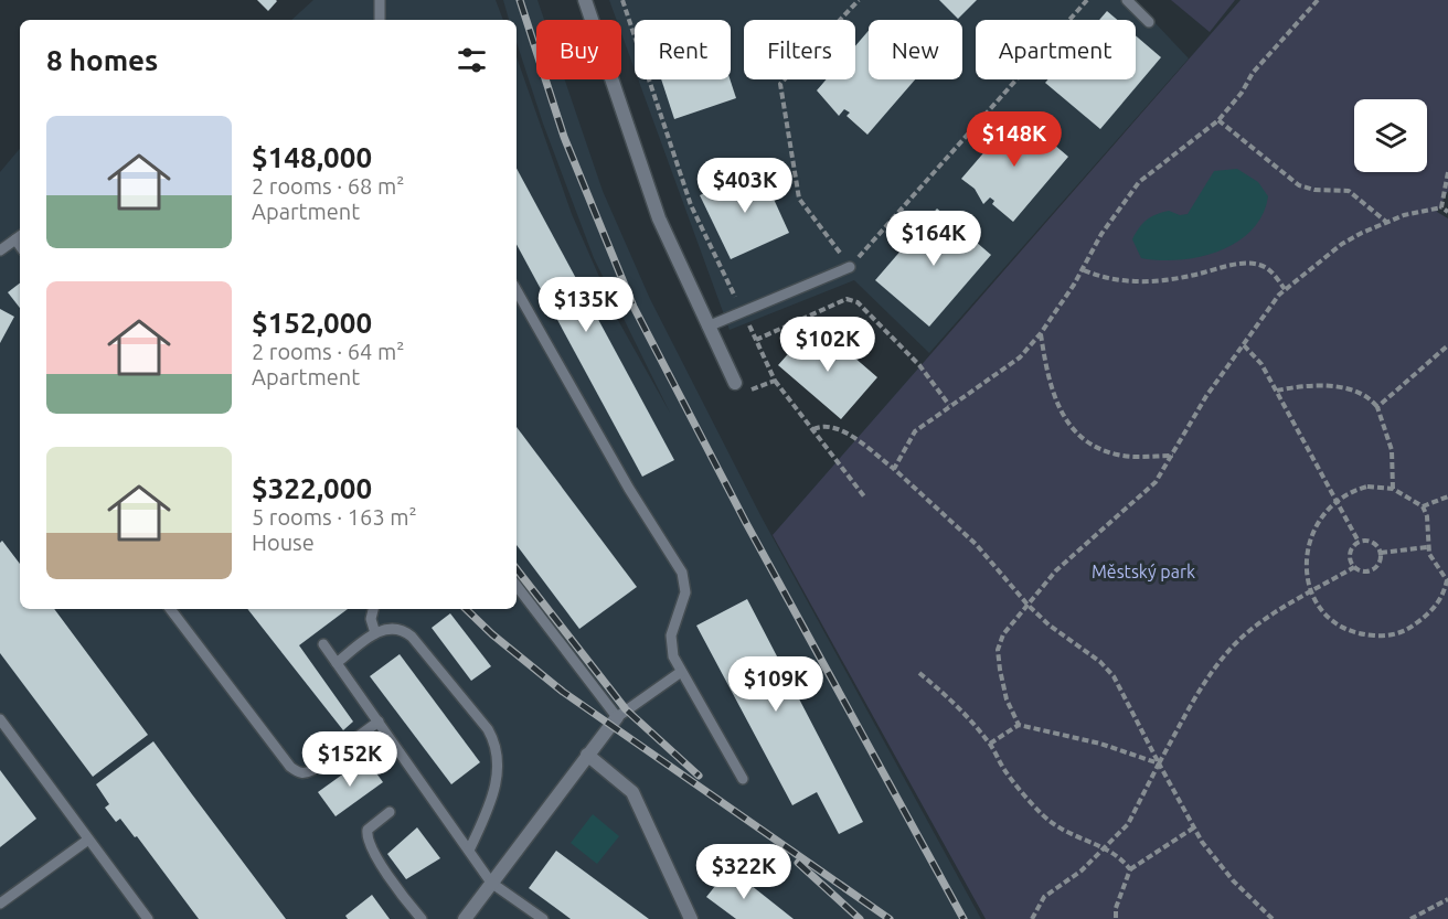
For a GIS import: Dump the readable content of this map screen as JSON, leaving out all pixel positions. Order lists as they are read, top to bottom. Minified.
{"parks":["Městský park"],"page":{"chip":["Buy","Rent","Filters","New","Apartment"],"heading":"8 homes","list":[{"name":"$148,000","note":"2 rooms · 68 m² · Apartment"},{"name":"$152,000","note":"2 rooms · 64 m² · Apartment"},{"name":"$322,000","note":"5 rooms · 163 m² · House"}],"price":["$148K","$403K","$164K","$135K","$102K","$109K","$152K","$322K"]}}
